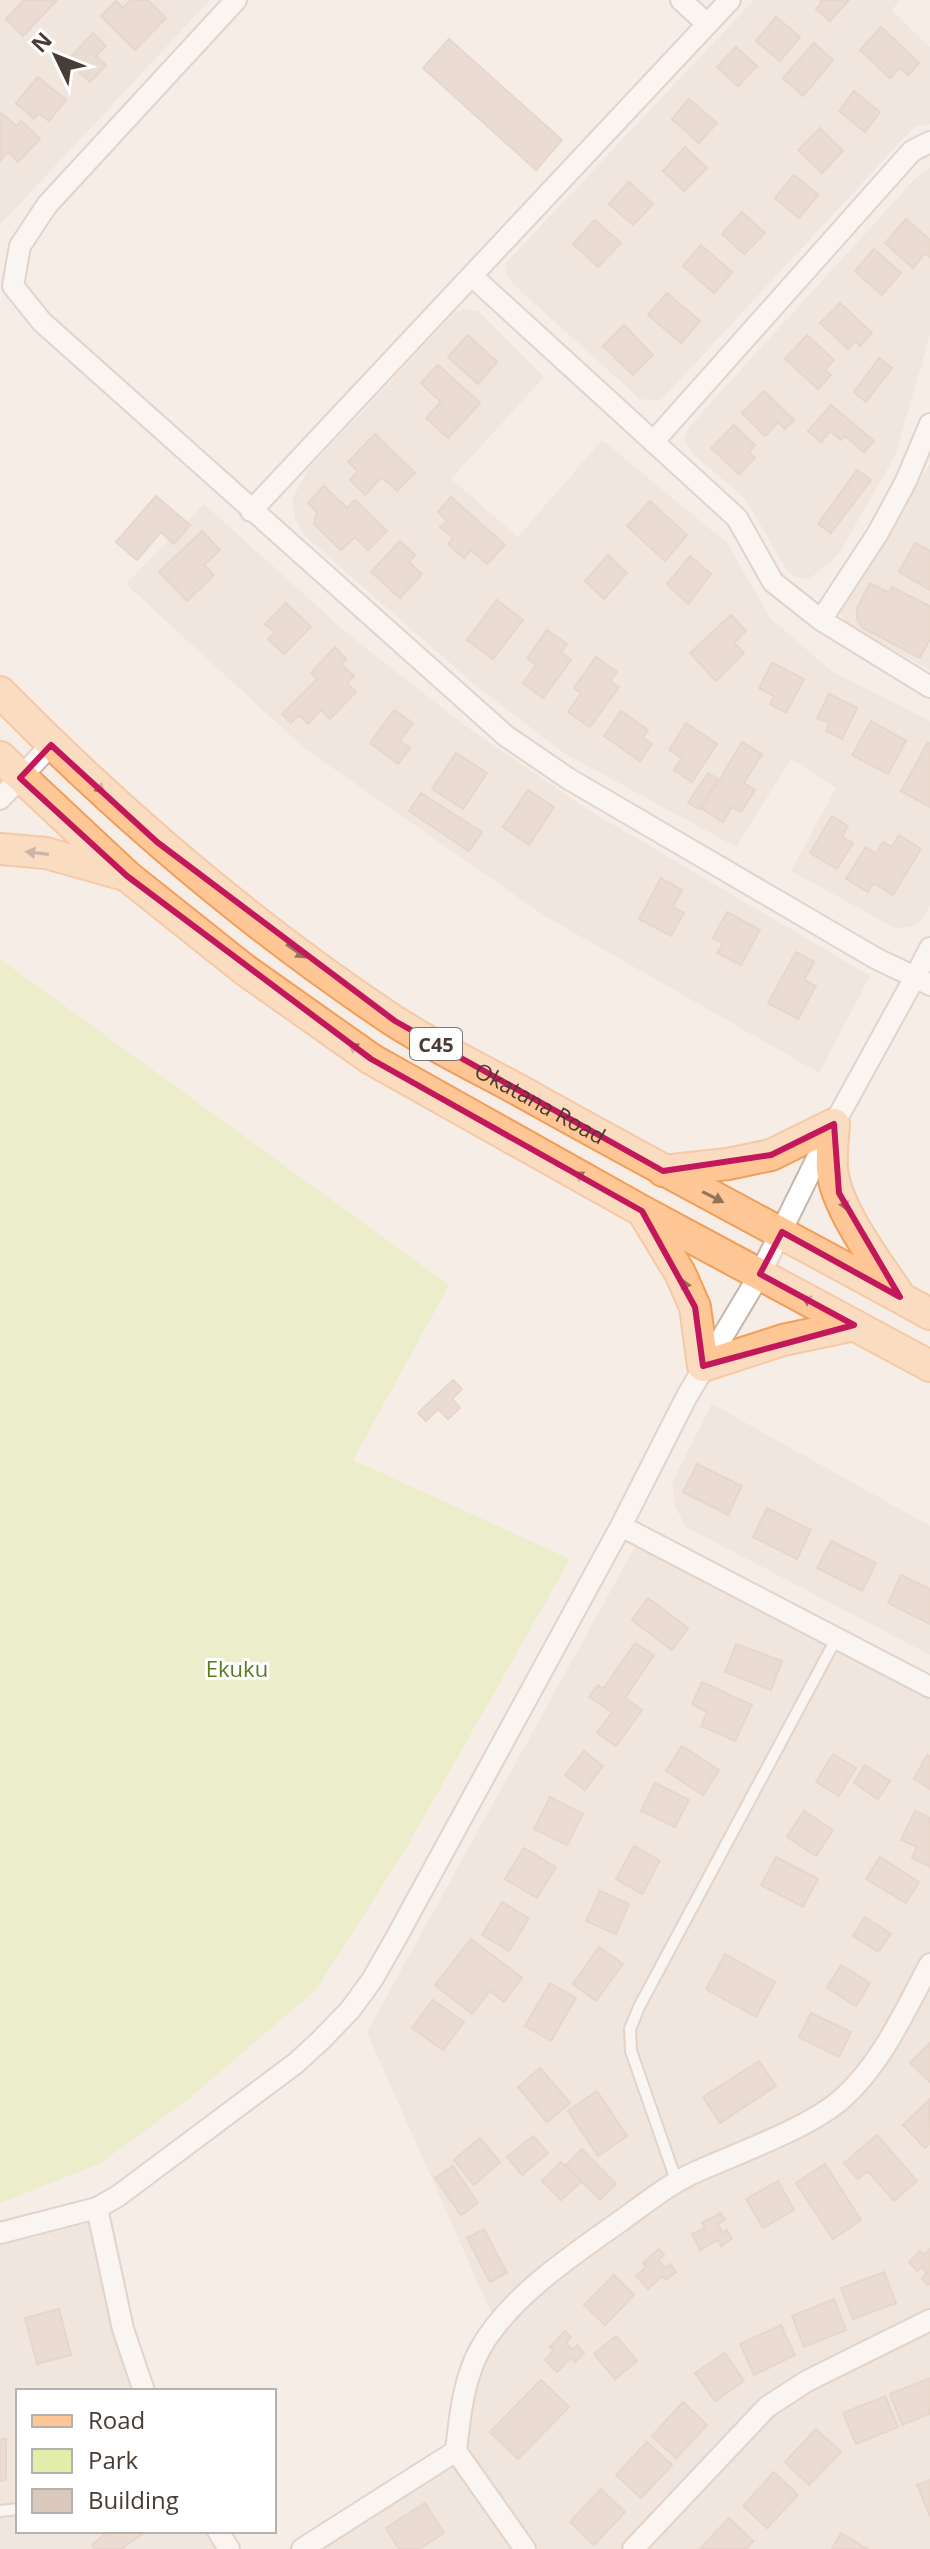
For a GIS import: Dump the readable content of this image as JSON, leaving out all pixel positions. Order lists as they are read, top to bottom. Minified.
{"streets":{"main road":["C45","Okatana Road"]},"parks":["Ekuku"],"legend":["Road","Park","Building"],"north":"top left"}
